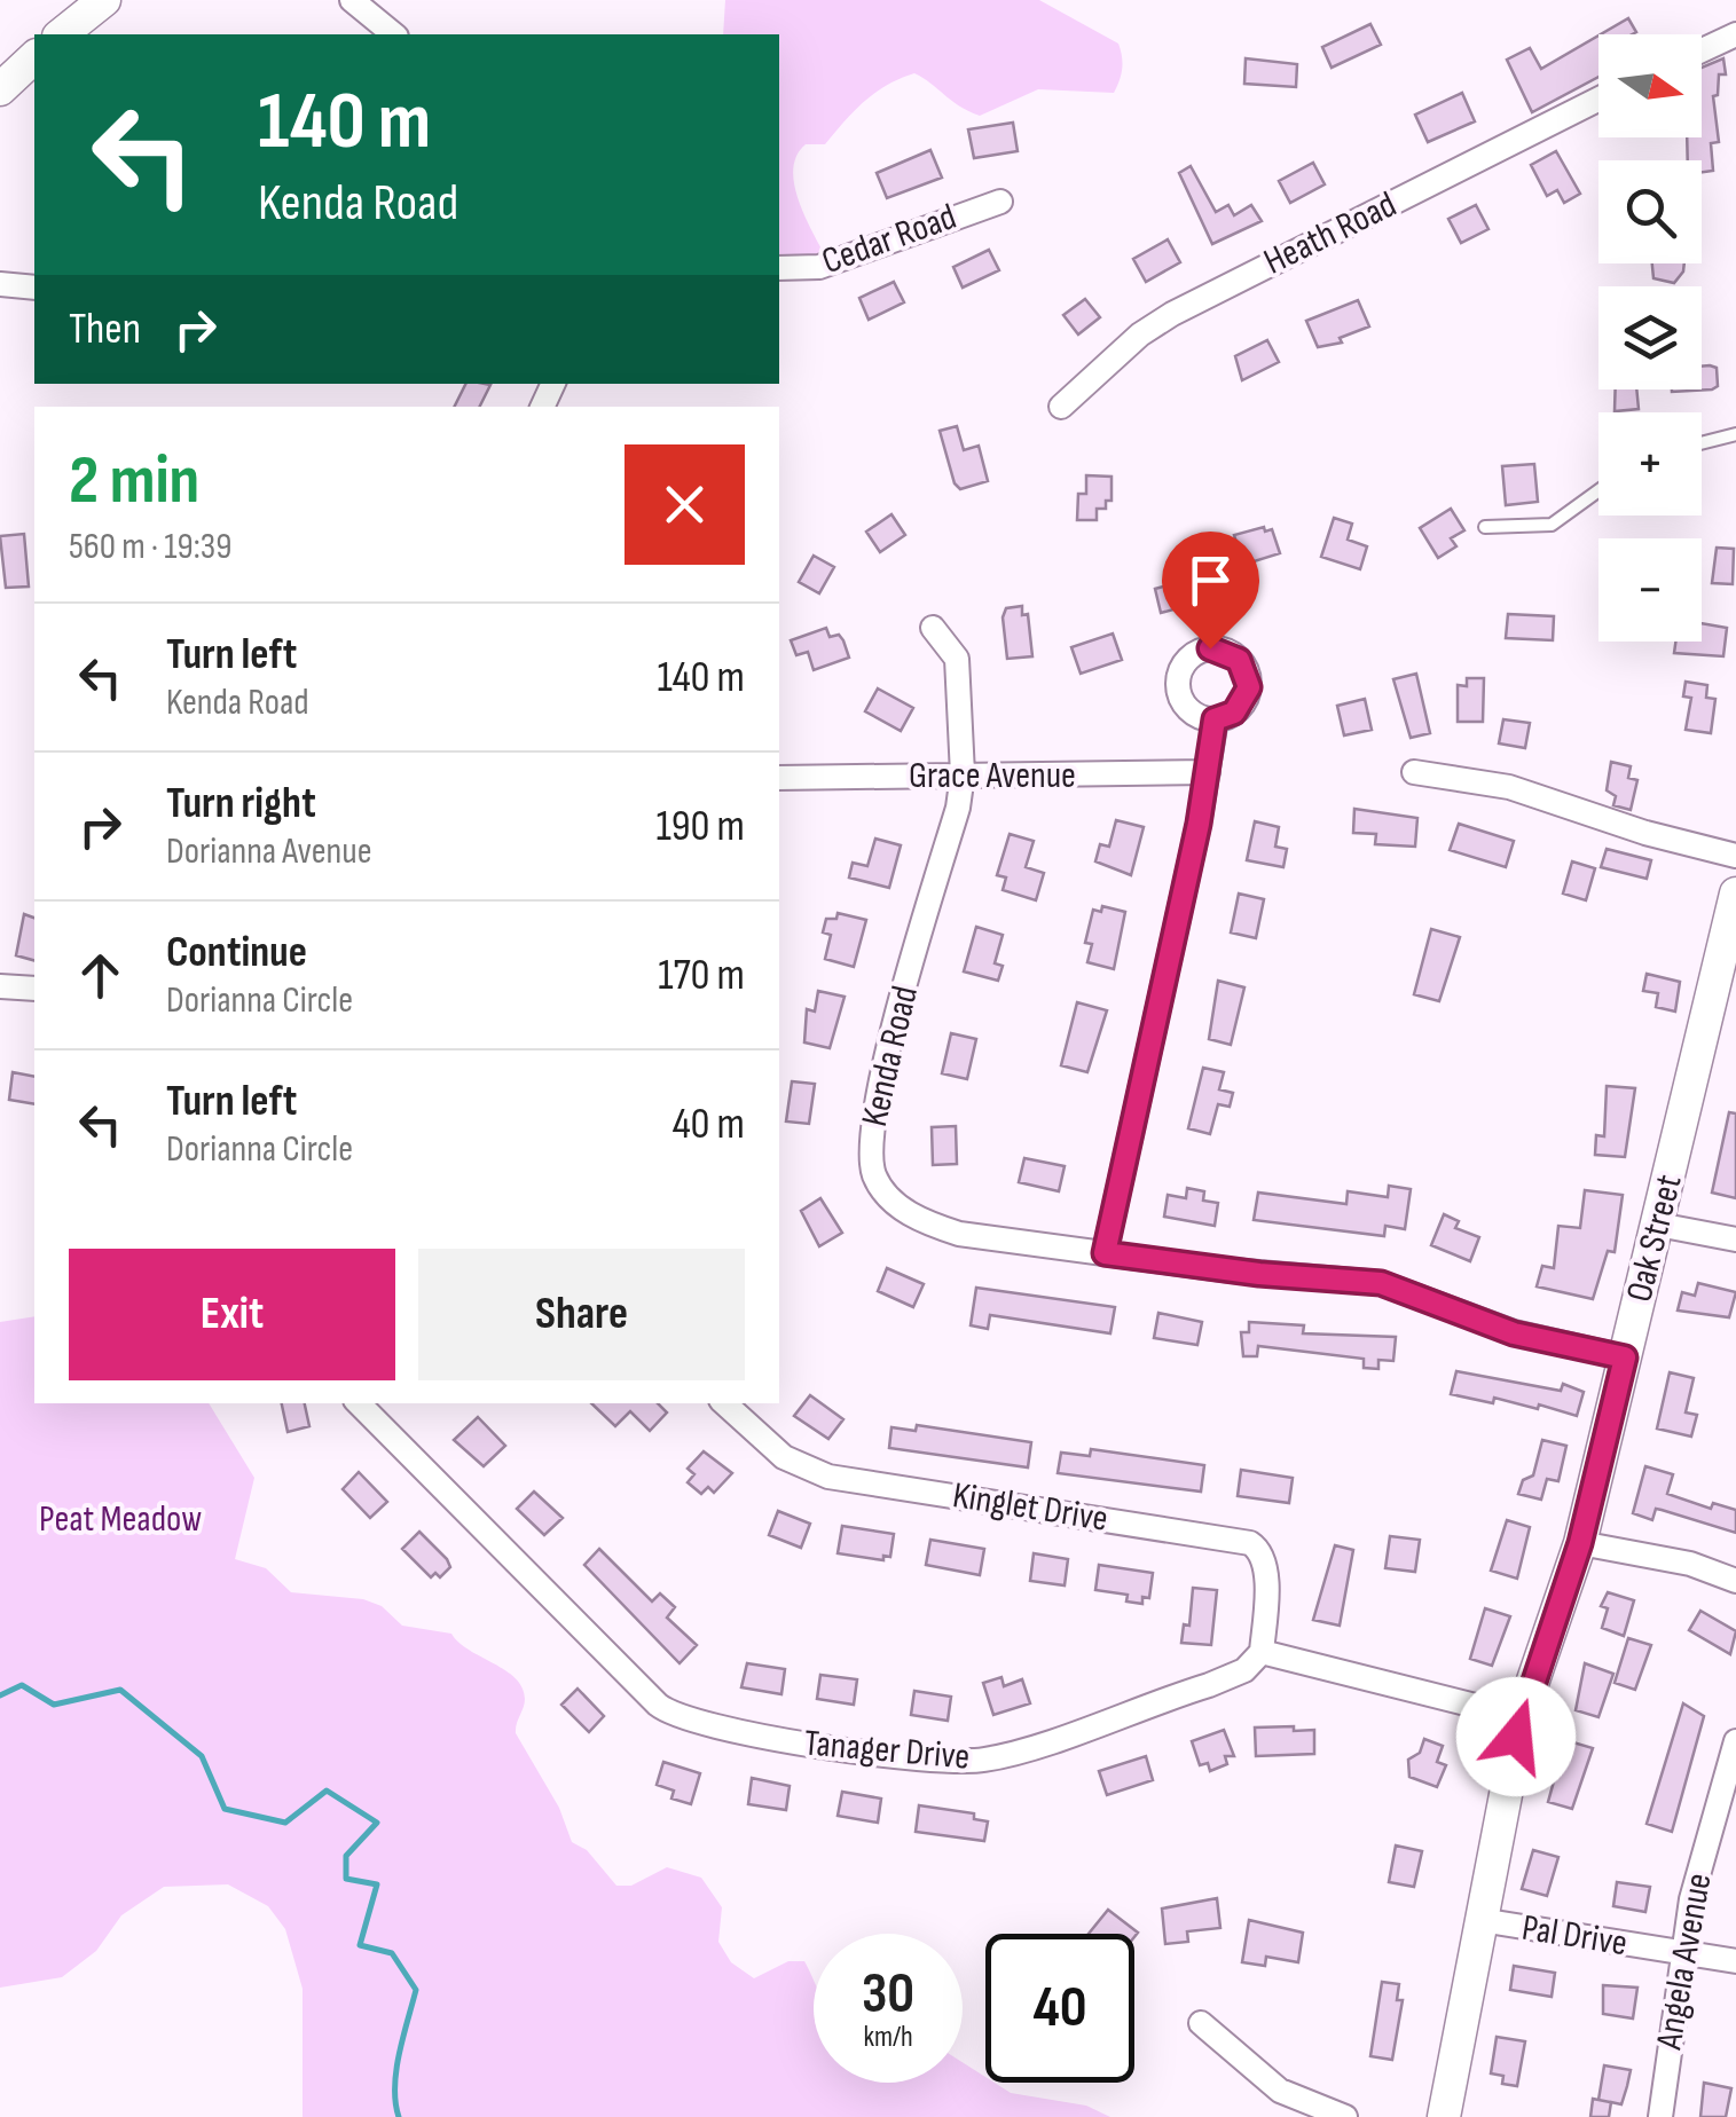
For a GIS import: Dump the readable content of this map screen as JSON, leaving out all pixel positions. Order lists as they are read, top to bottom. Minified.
{"streets":{"street":["Heath Road","Cedar Road","Grace Avenue","Kenda Road","Oak Street","Kinglet Drive","Tanager Drive","Pal Drive","Angela Avenue"]},"crossings":[["Grace Avenue","Kenda Road"],["Kenda Road","Oak Street"],["Oak Street","Pal Drive"],["Kinglet Drive","Tanager Drive"],["Pal Drive","Angela Avenue"]],"parks":["Peat Meadow"],"north":"right","page":{"map_buttons":["+","−"],"turn":["140 m","Kenda Road"],"then":"Then","heading":["2 min","560 m · 19:39"],"list":[{"name":"Turn left","note":"Kenda Road","value":"140 m"},{"name":"Turn right","note":"Dorianna Avenue","value":"190 m"},{"name":"Continue","note":"Dorianna Circle","value":"170 m"},{"name":"Turn left","note":"Dorianna Circle","value":"40 m"}],"buttons":["Exit","Share"],"speed":"30 km/h","limit":"40"}}
